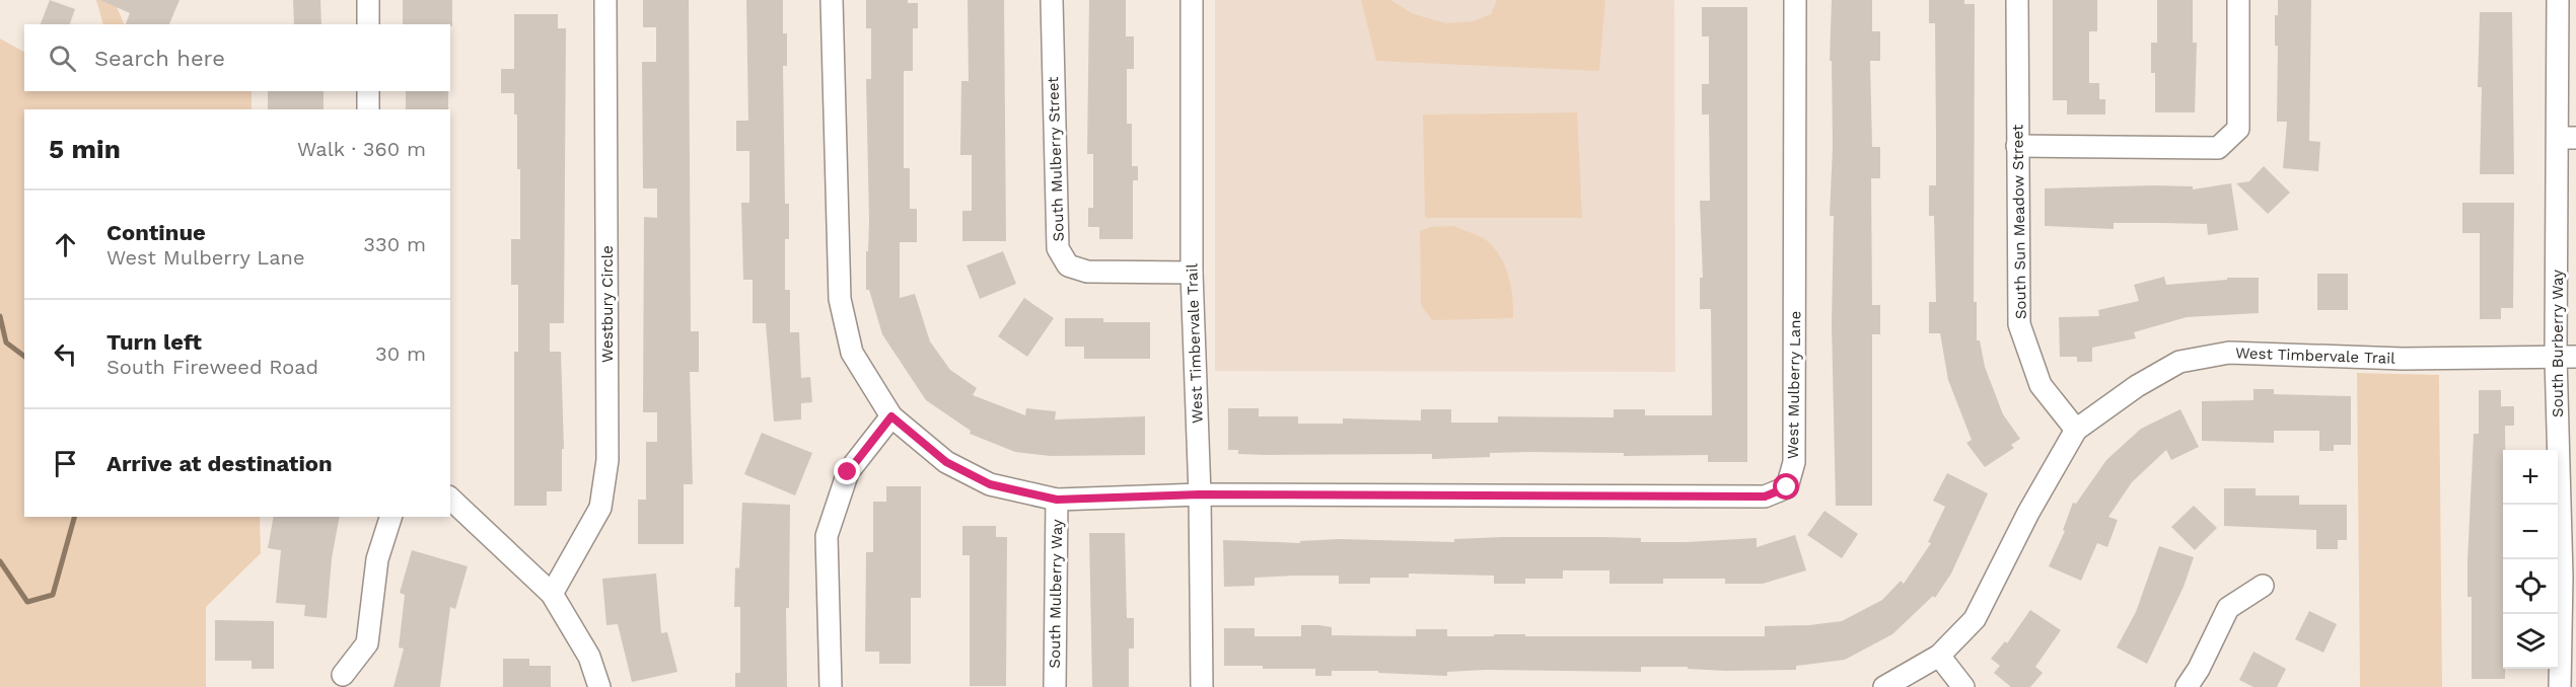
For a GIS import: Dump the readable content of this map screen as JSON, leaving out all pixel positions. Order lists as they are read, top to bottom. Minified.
{"streets":{"street":["South Mulberry Street","South Sun Meadow Street","Westbury Circle","West Timbervale Trail","South Burberry Way","West Mulberry Lane","South Mulberry Way"]},"crossings":[["South Mulberry Street","West Timbervale Trail"],["South Sun Meadow Street","West Timbervale Trail"],["West Timbervale Trail","South Burberry Way"],["West Timbervale Trail","West Mulberry Lane"],["West Mulberry Lane","South Mulberry Way"]],"page":{"search":"Search here","heading":["5 min","Walk · 360 m"],"list":[["Continue","West Mulberry Lane","330 m"],["Turn left","South Fireweed Road","30 m"],"Arrive at destination"],"map_buttons":["+","−"]}}
